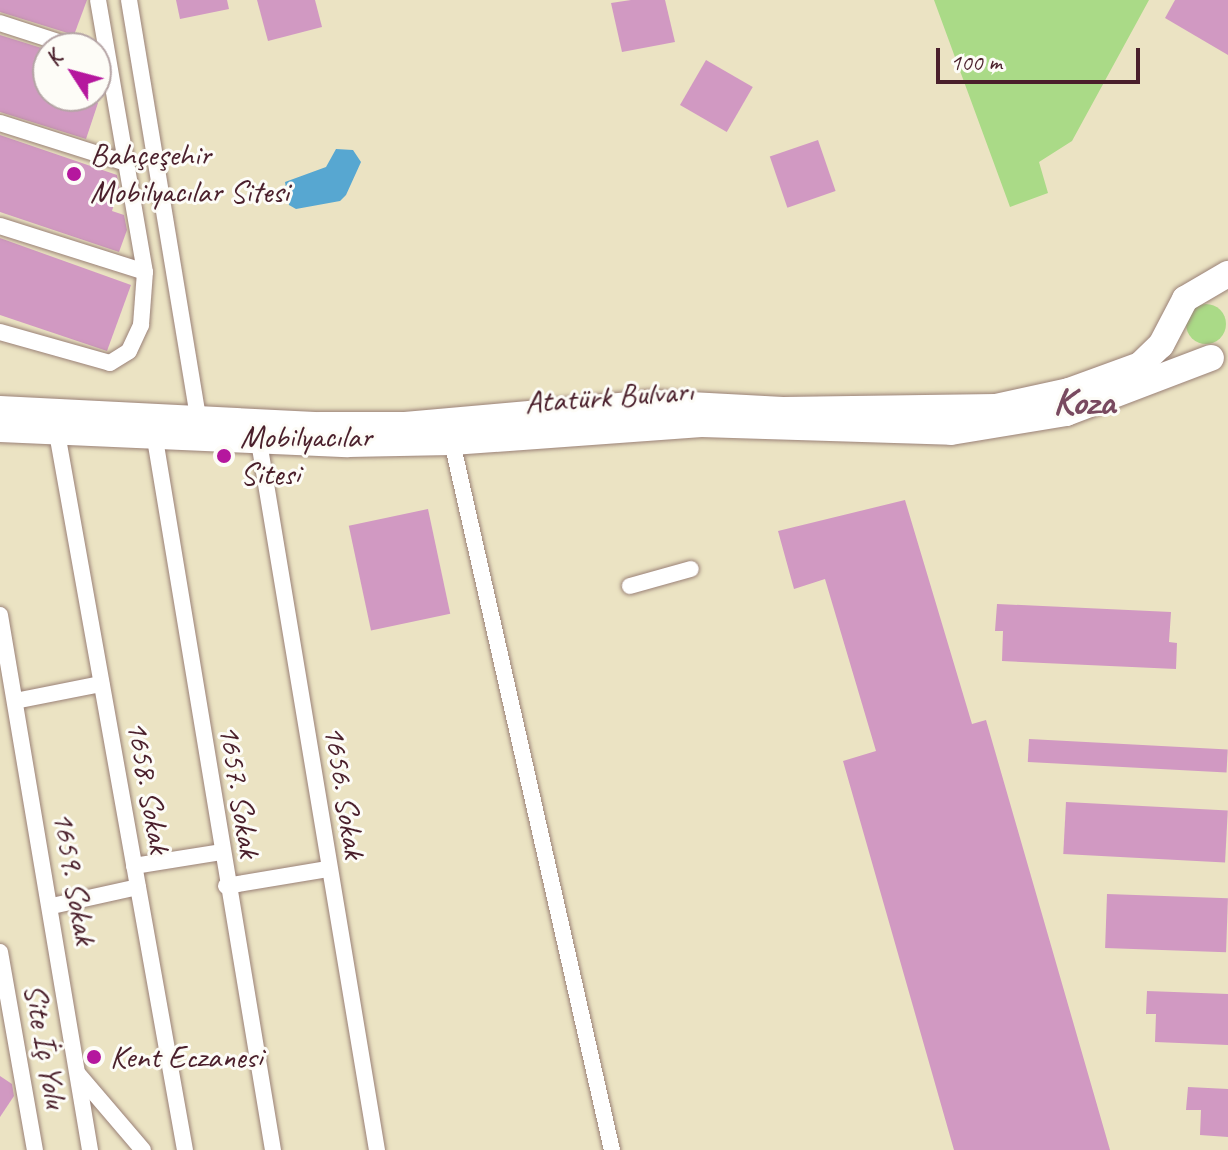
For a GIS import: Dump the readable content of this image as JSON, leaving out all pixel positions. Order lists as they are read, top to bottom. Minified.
{"streets":{"main road":["Atatürk Bulvarı"],"street":["1658. Sokak","1657. Sokak","1656. Sokak","1659. Sokak","Site İç Yolu"]},"crossings":[["Atatürk Bulvarı","1658. Sokak"],["Atatürk Bulvarı","1657. Sokak"],["Atatürk Bulvarı","1656. Sokak"]],"districts":["Koza"],"places":["Bahçeşehir Mobilyacılar Sitesi","Mobilyacılar Sitesi","Kent Eczanesi"],"scale_bar":"100 m","north":"top left"}
